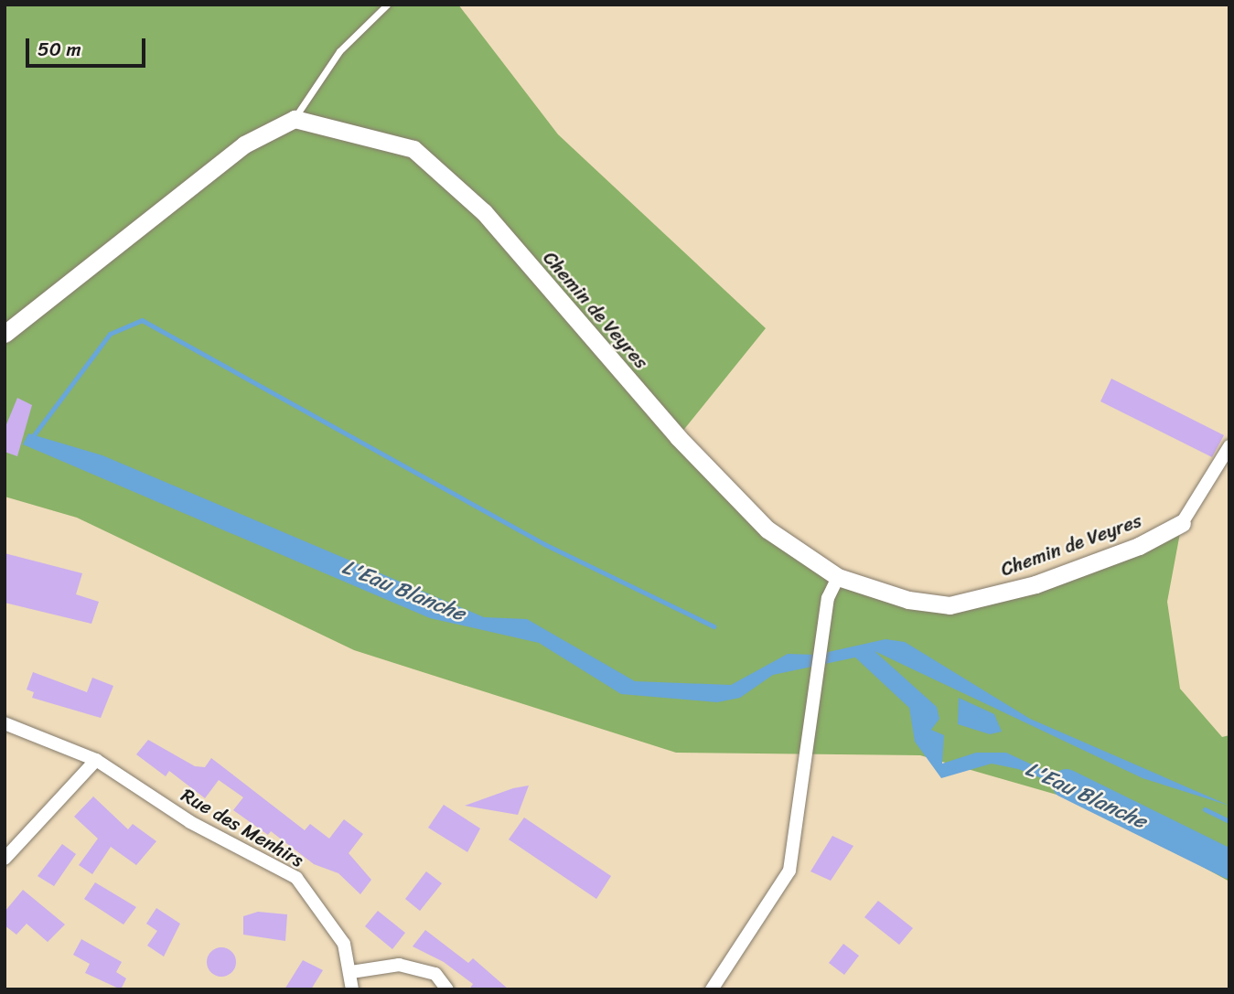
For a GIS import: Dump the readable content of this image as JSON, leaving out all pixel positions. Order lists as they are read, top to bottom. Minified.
{"streets":{"street":["Chemin de Veyres","Rue des Menhirs"]},"water":["L'Eau Blanche"],"scale_bar":"50 m"}
